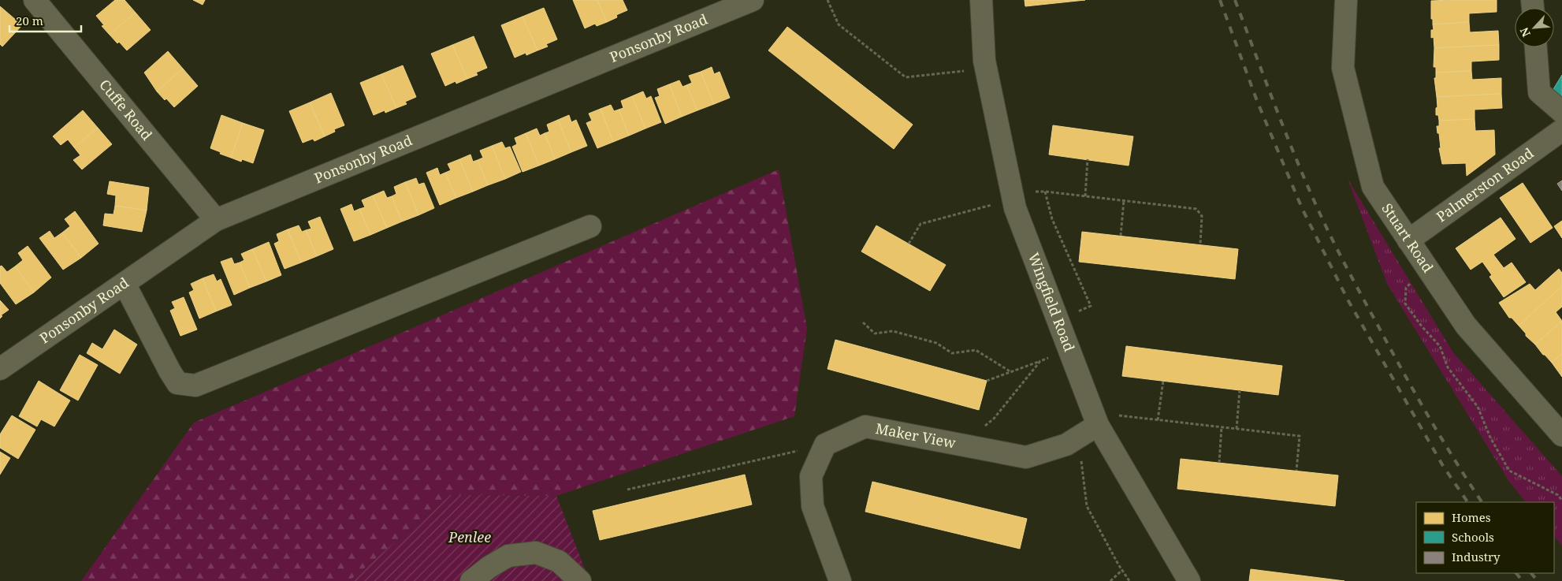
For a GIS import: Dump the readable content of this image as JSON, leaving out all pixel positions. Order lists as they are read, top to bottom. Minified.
{"streets":{"street":["Ponsonby Road","Cuffe Road","Palmerston Road","Stuart Road","Wingfield Road","Maker View"]},"crossings":[["Ponsonby Road","Cuffe Road"],["Palmerston Road","Stuart Road"],["Wingfield Road","Maker View"]],"parks":["Penlee"],"legend":["Homes","Schools","Industry"],"scale_bar":"20 m","north":"bottom left"}
